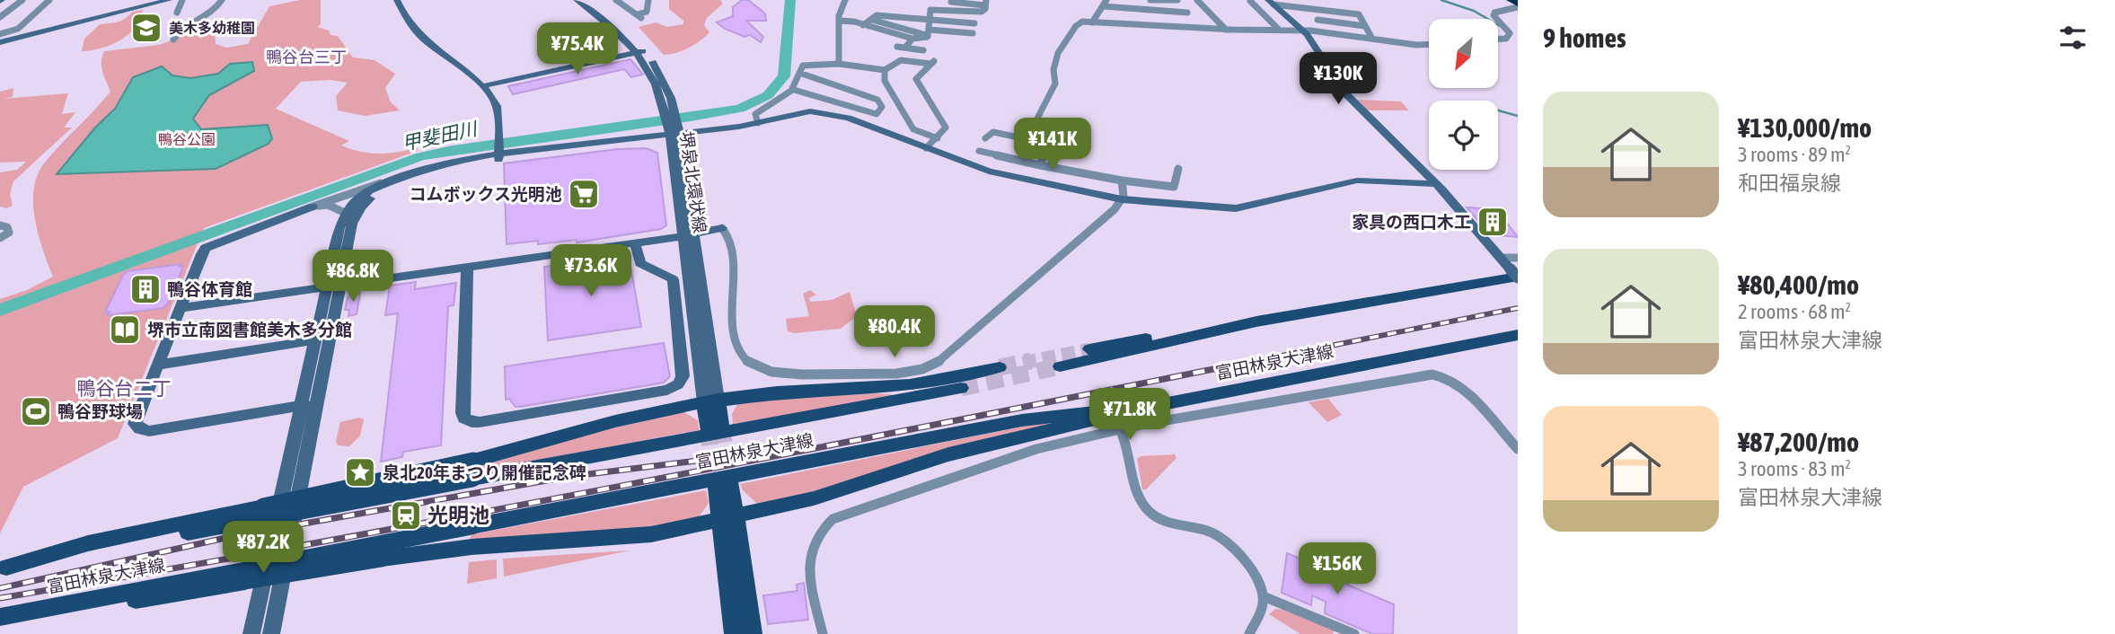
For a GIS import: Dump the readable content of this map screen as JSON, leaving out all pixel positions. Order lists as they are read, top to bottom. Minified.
{"streets":{"main road":["富田林泉大津線"],"street":["堺泉北環状線"]},"crossings":[["堺泉北環状線","富田林泉大津線"]],"districts":["鴨谷台三丁","鴨谷台二丁"],"water":["甲斐田川"],"parks":["鴨谷公園"],"places":{"school or university":["美木多幼稚園"],"supermarket":["コムボックス光明池"],"building":["家具の西口木工","鴨谷体育館"],"library":["堺市立南図書館美木多分館"],"sports":["鴨谷野球場"],"place":["泉北20年まつり開催記念碑"],"station":["光明池"]},"north":"bottom left","page":{"heading":"9 homes","price":["¥75.4K","¥130K","¥141K","¥73.6K","¥86.8K","¥80.4K","¥71.8K","¥87.2K","¥156K"],"list":[{"name":"¥130,000/mo","note":"3 rooms · 89 m² · 和田福泉線"},{"name":"¥80,400/mo","note":"2 rooms · 68 m² · 富田林泉大津線"},{"name":"¥87,200/mo","note":"3 rooms · 83 m² · 富田林泉大津線"}]}}
